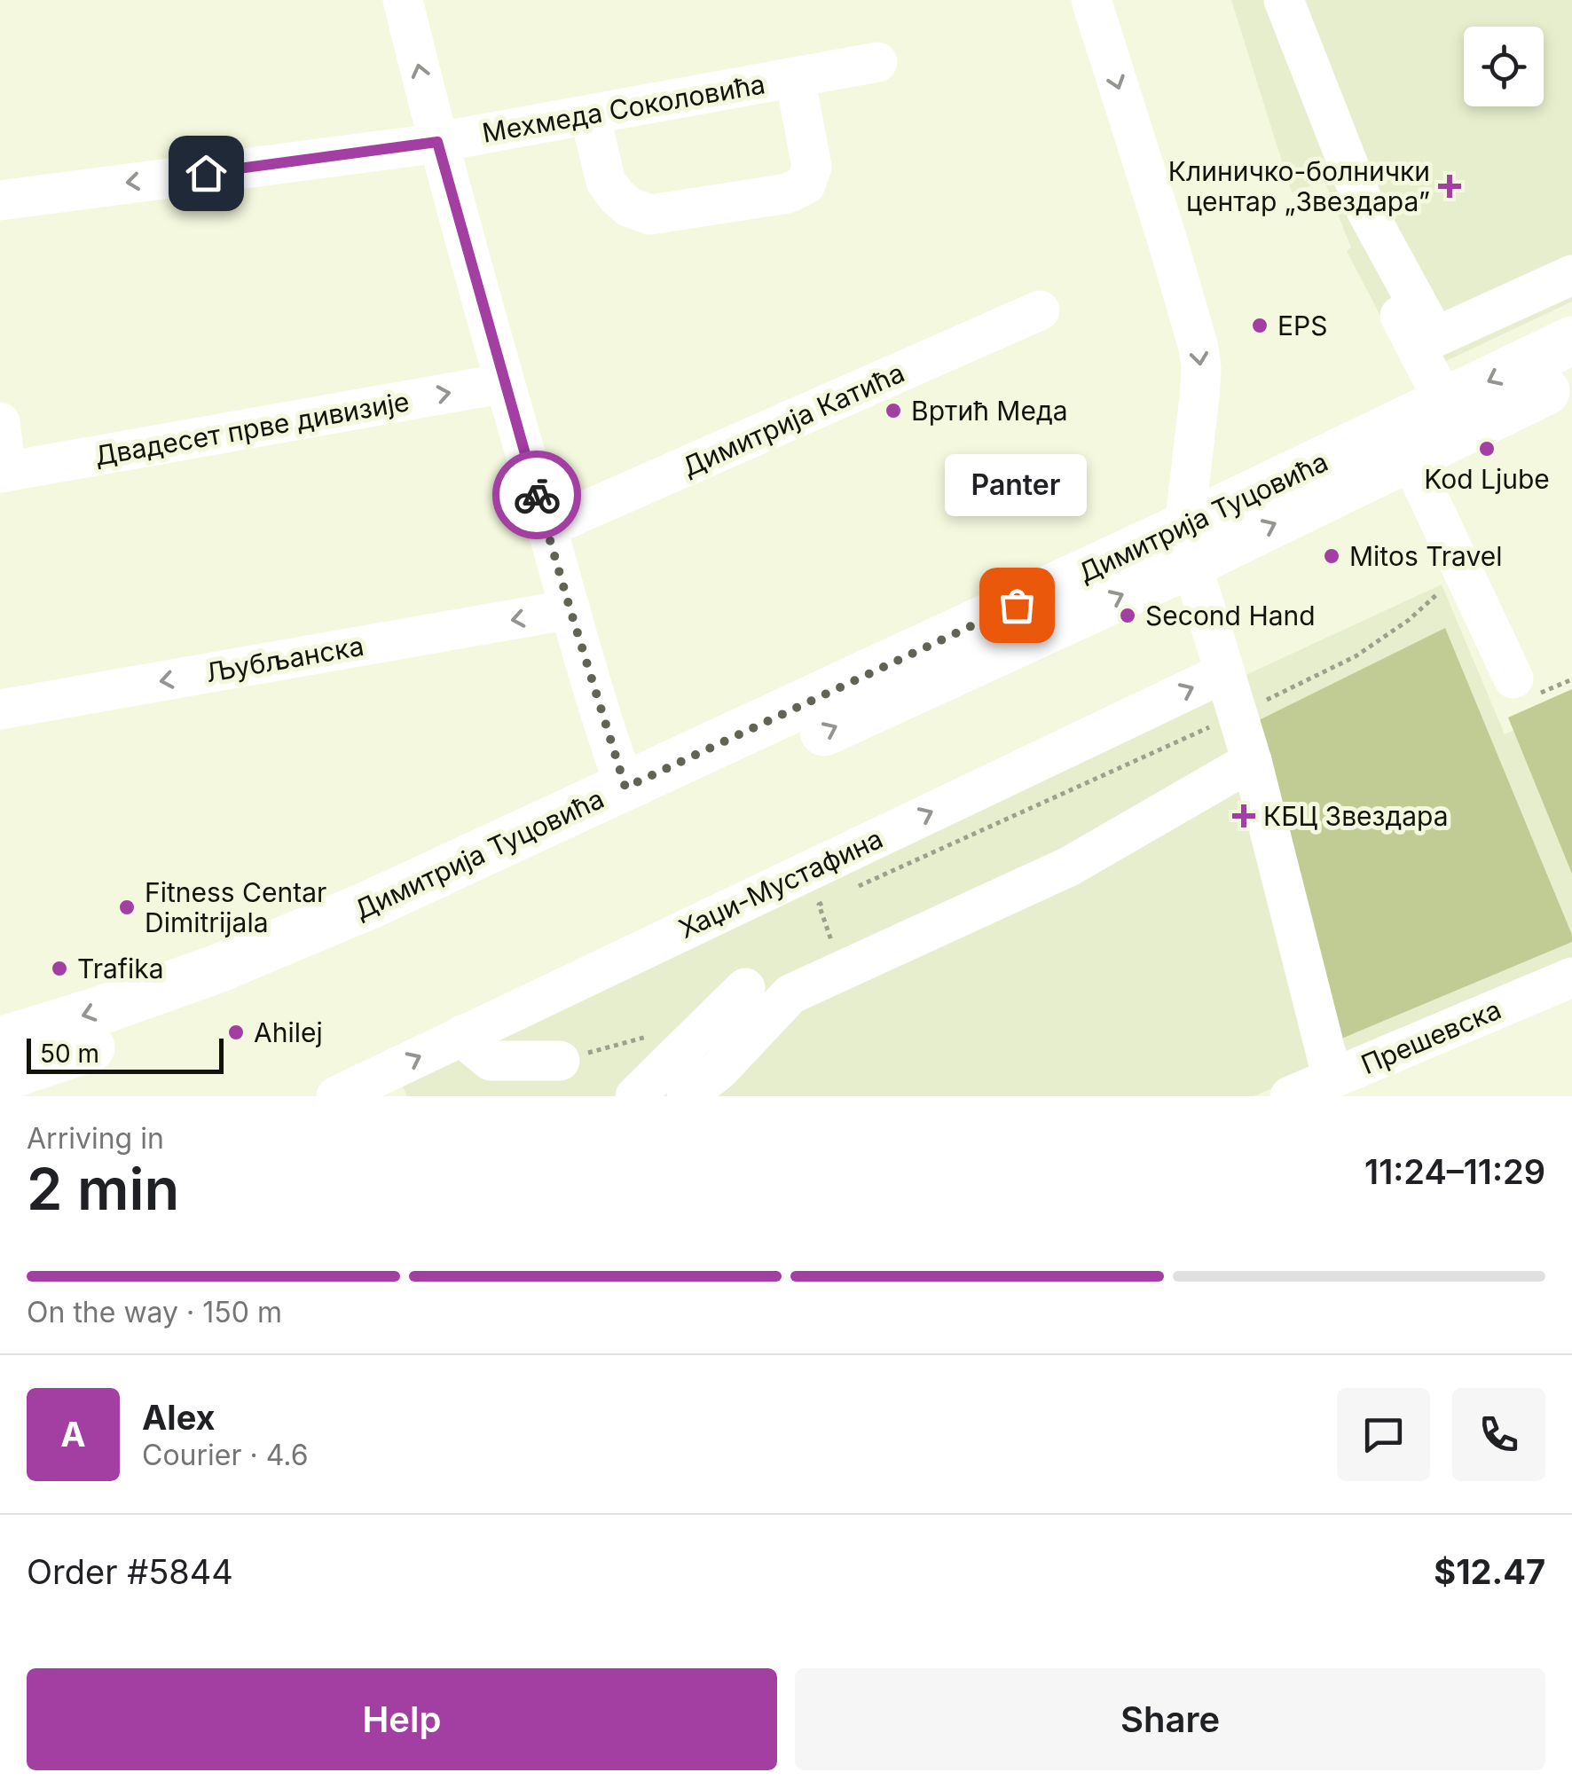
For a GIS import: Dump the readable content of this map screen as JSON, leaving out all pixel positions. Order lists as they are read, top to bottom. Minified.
{"streets":{"main road":["Димитрија Туцовића"],"street":["Мехмеда Соколовића","Димитрија Катића","Двадесет прве дивизије","Љубљанска","Хаџи-Мустафина","Прешевска"]},"one_way":["Мехмеда Соколовића","Двадесет прве дивизије","Љубљанска"],"places":{"health":["Клиничко-болнички центар „Звездара”","КБЦ Звездара"],"other":["EPS","Вртић Меда","Kod Ljube","Mitos Travel","Panter","Second Hand","Fitness Centar Dimitrijala","Trafika","Ahilej"]},"scale_bar":"50 m","page":{"bubble":"Panter","scale":"50 m","heading":["2 min","Arriving in","11:24–11:29"],"panel":["Alex","Courier · 4.6","Order #5844","$12.47"],"bar":"On the way · 150 m","round":"A","buttons":["Help","Share"]}}
